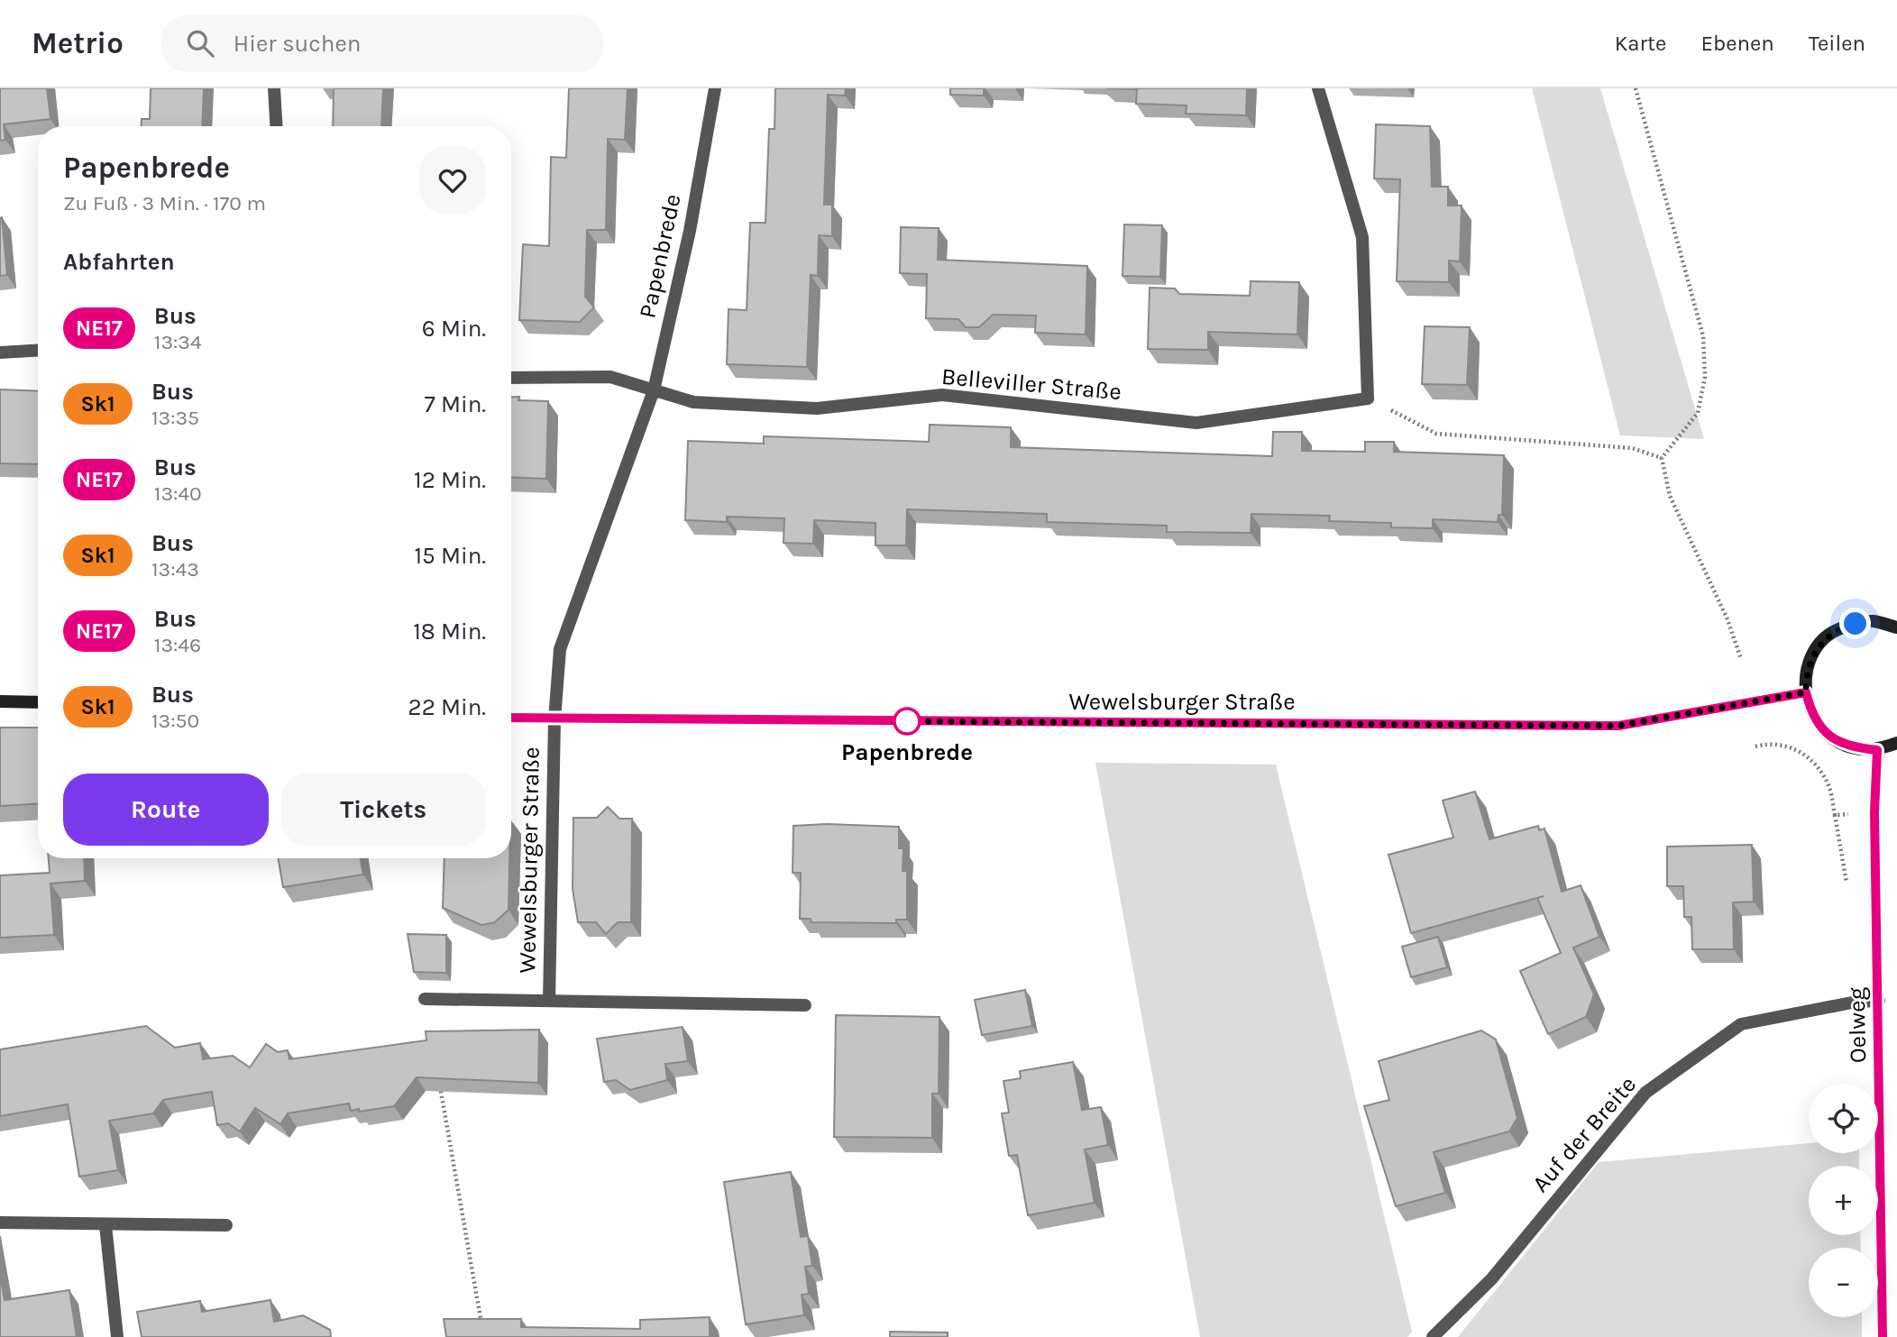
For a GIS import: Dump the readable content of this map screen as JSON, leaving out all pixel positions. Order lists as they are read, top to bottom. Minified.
{"streets":{"main road":["Wewelsburger Straße"],"street":["Papenbrede","Belleviller Straße","Oelweg","Auf der Breite"]},"crossings":[["Papenbrede","Belleviller Straße"],["Papenbrede","Wewelsburger Straße"],["Oelweg","Auf der Breite"]],"places":["Papenbrede"],"lines":["bus line NE17"],"page":{"header":"Metrio","search":"Hier suchen","nav":["Karte","Ebenen","Teilen"],"heading":[["Papenbrede","Zu Fuß · 3 Min. · 170 m"],"Abfahrten"],"list":[{"mark":"NE17","name":"Bus","note":"13:34","value":"6 Min."},{"mark":"Sk1","name":"Bus","note":"13:35","value":"7 Min."},{"mark":"NE17","name":"Bus","note":"13:40","value":"12 Min."},{"mark":"Sk1","name":"Bus","note":"13:43","value":"15 Min."},{"mark":"NE17","name":"Bus","note":"13:46","value":"18 Min."},{"mark":"Sk1","name":"Bus","note":"13:50","value":"22 Min."}],"buttons":["Route","Tickets"],"map_buttons":["+","−"]}}
